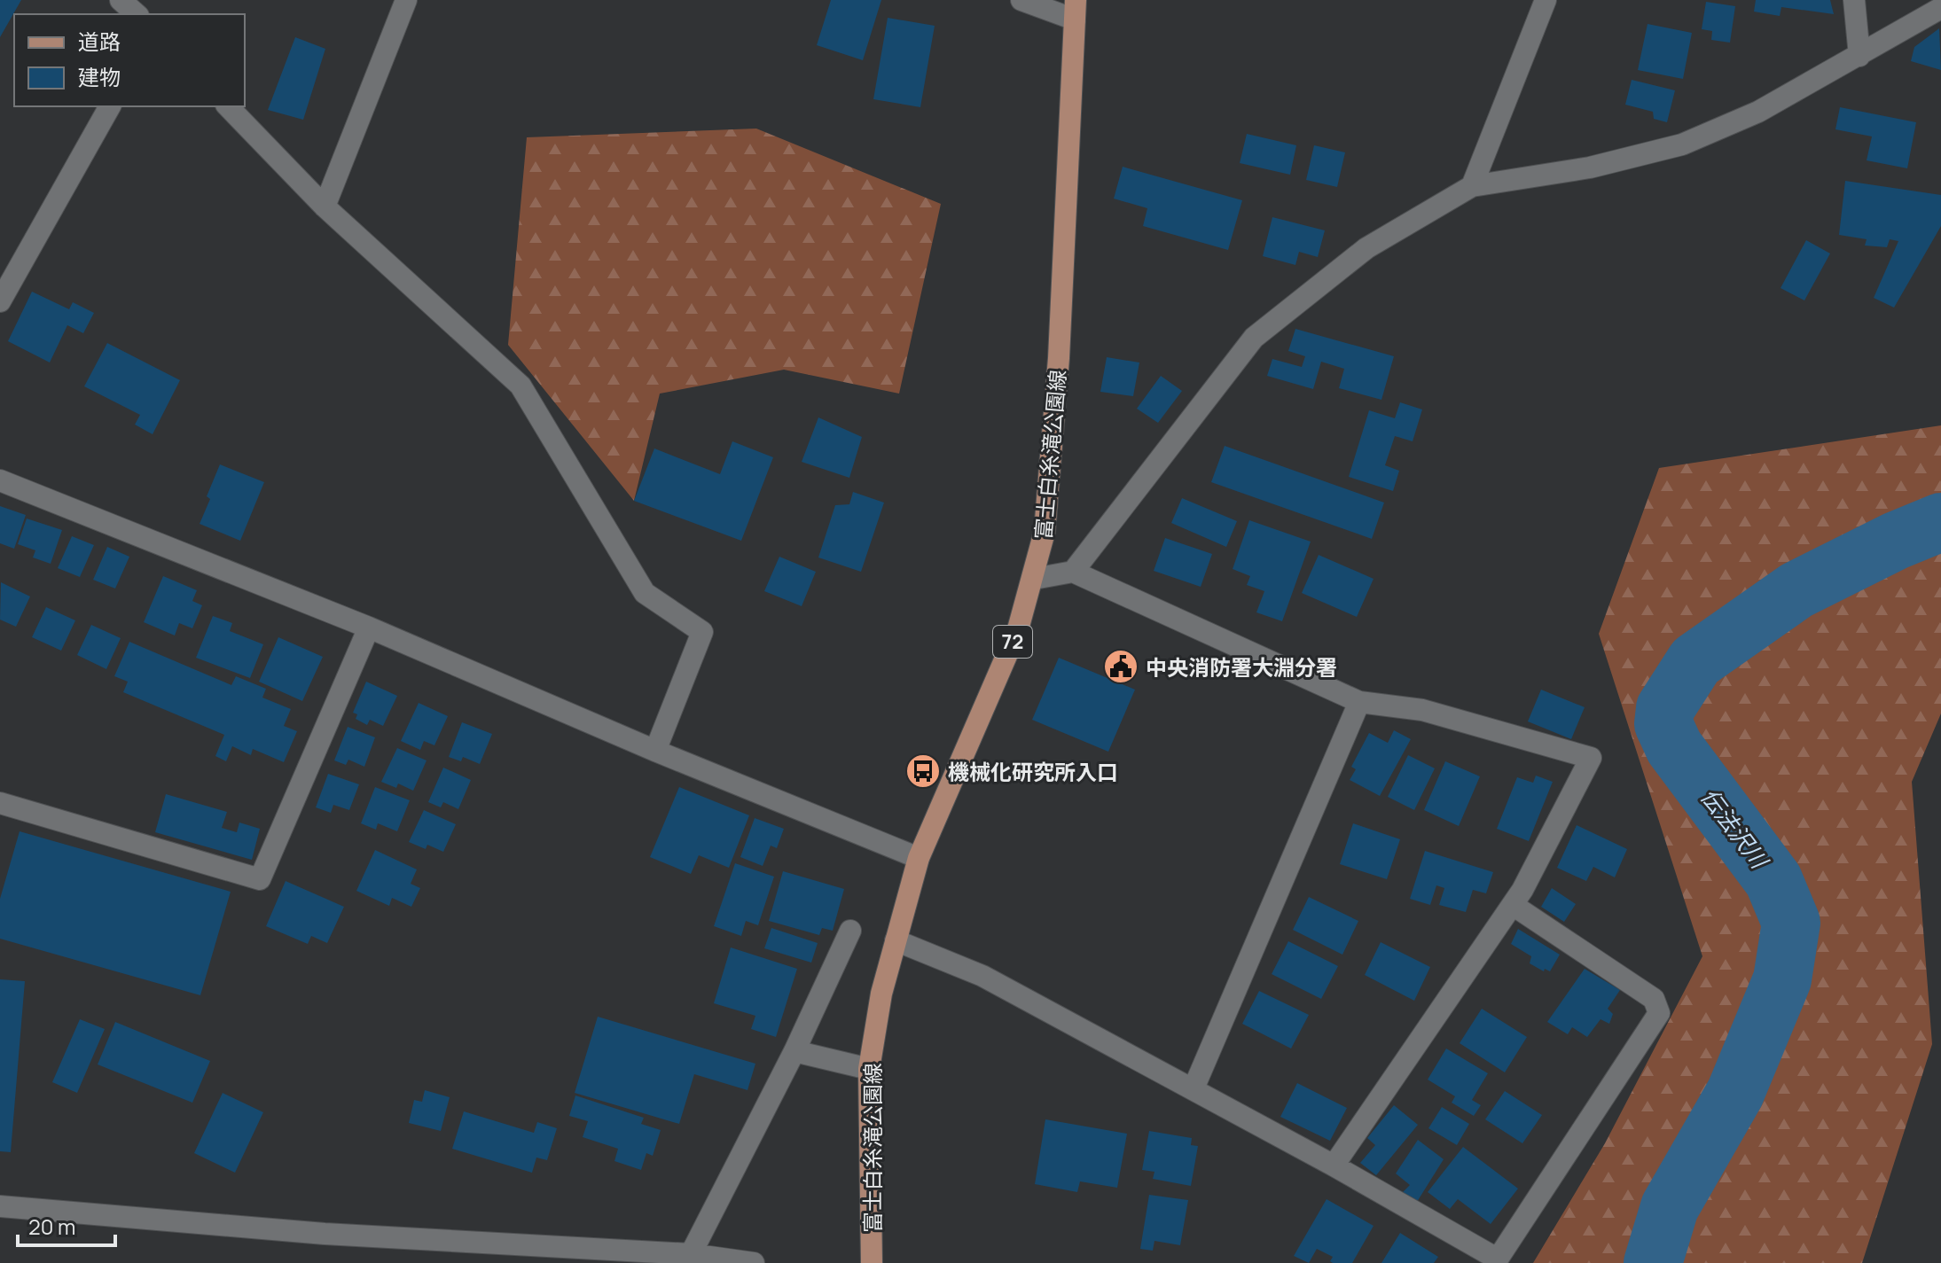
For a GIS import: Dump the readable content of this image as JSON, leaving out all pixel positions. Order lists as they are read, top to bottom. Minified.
{"streets":{"main road":["富士白糸滝公園線","72"]},"water":["伝法沢川"],"places":{"public building":["中央消防署大淵分署"],"bus stop":["機械化研究所入口"]},"legend":["道路","建物"],"scale_bar":"20 m"}
